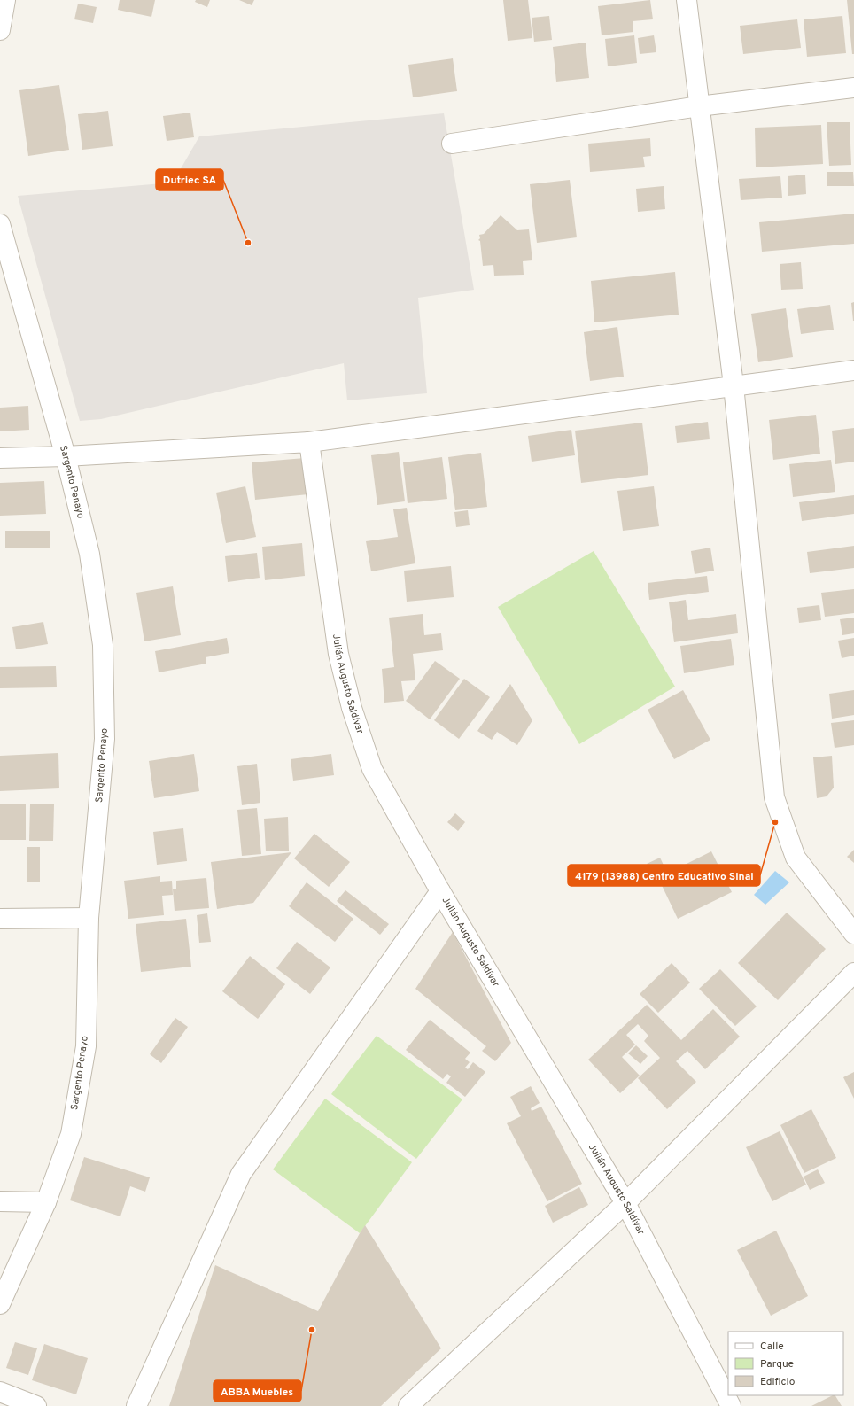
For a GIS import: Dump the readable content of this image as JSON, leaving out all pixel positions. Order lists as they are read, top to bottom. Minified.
{"streets":{"street":["Sargento Penayo","Julián Augusto Saldívar"]},"places":["Dutriec SA","4179 (13988) Centro Educativo Sinai","ABBA Muebles"],"legend":["Calle","Parque","Edificio"]}
